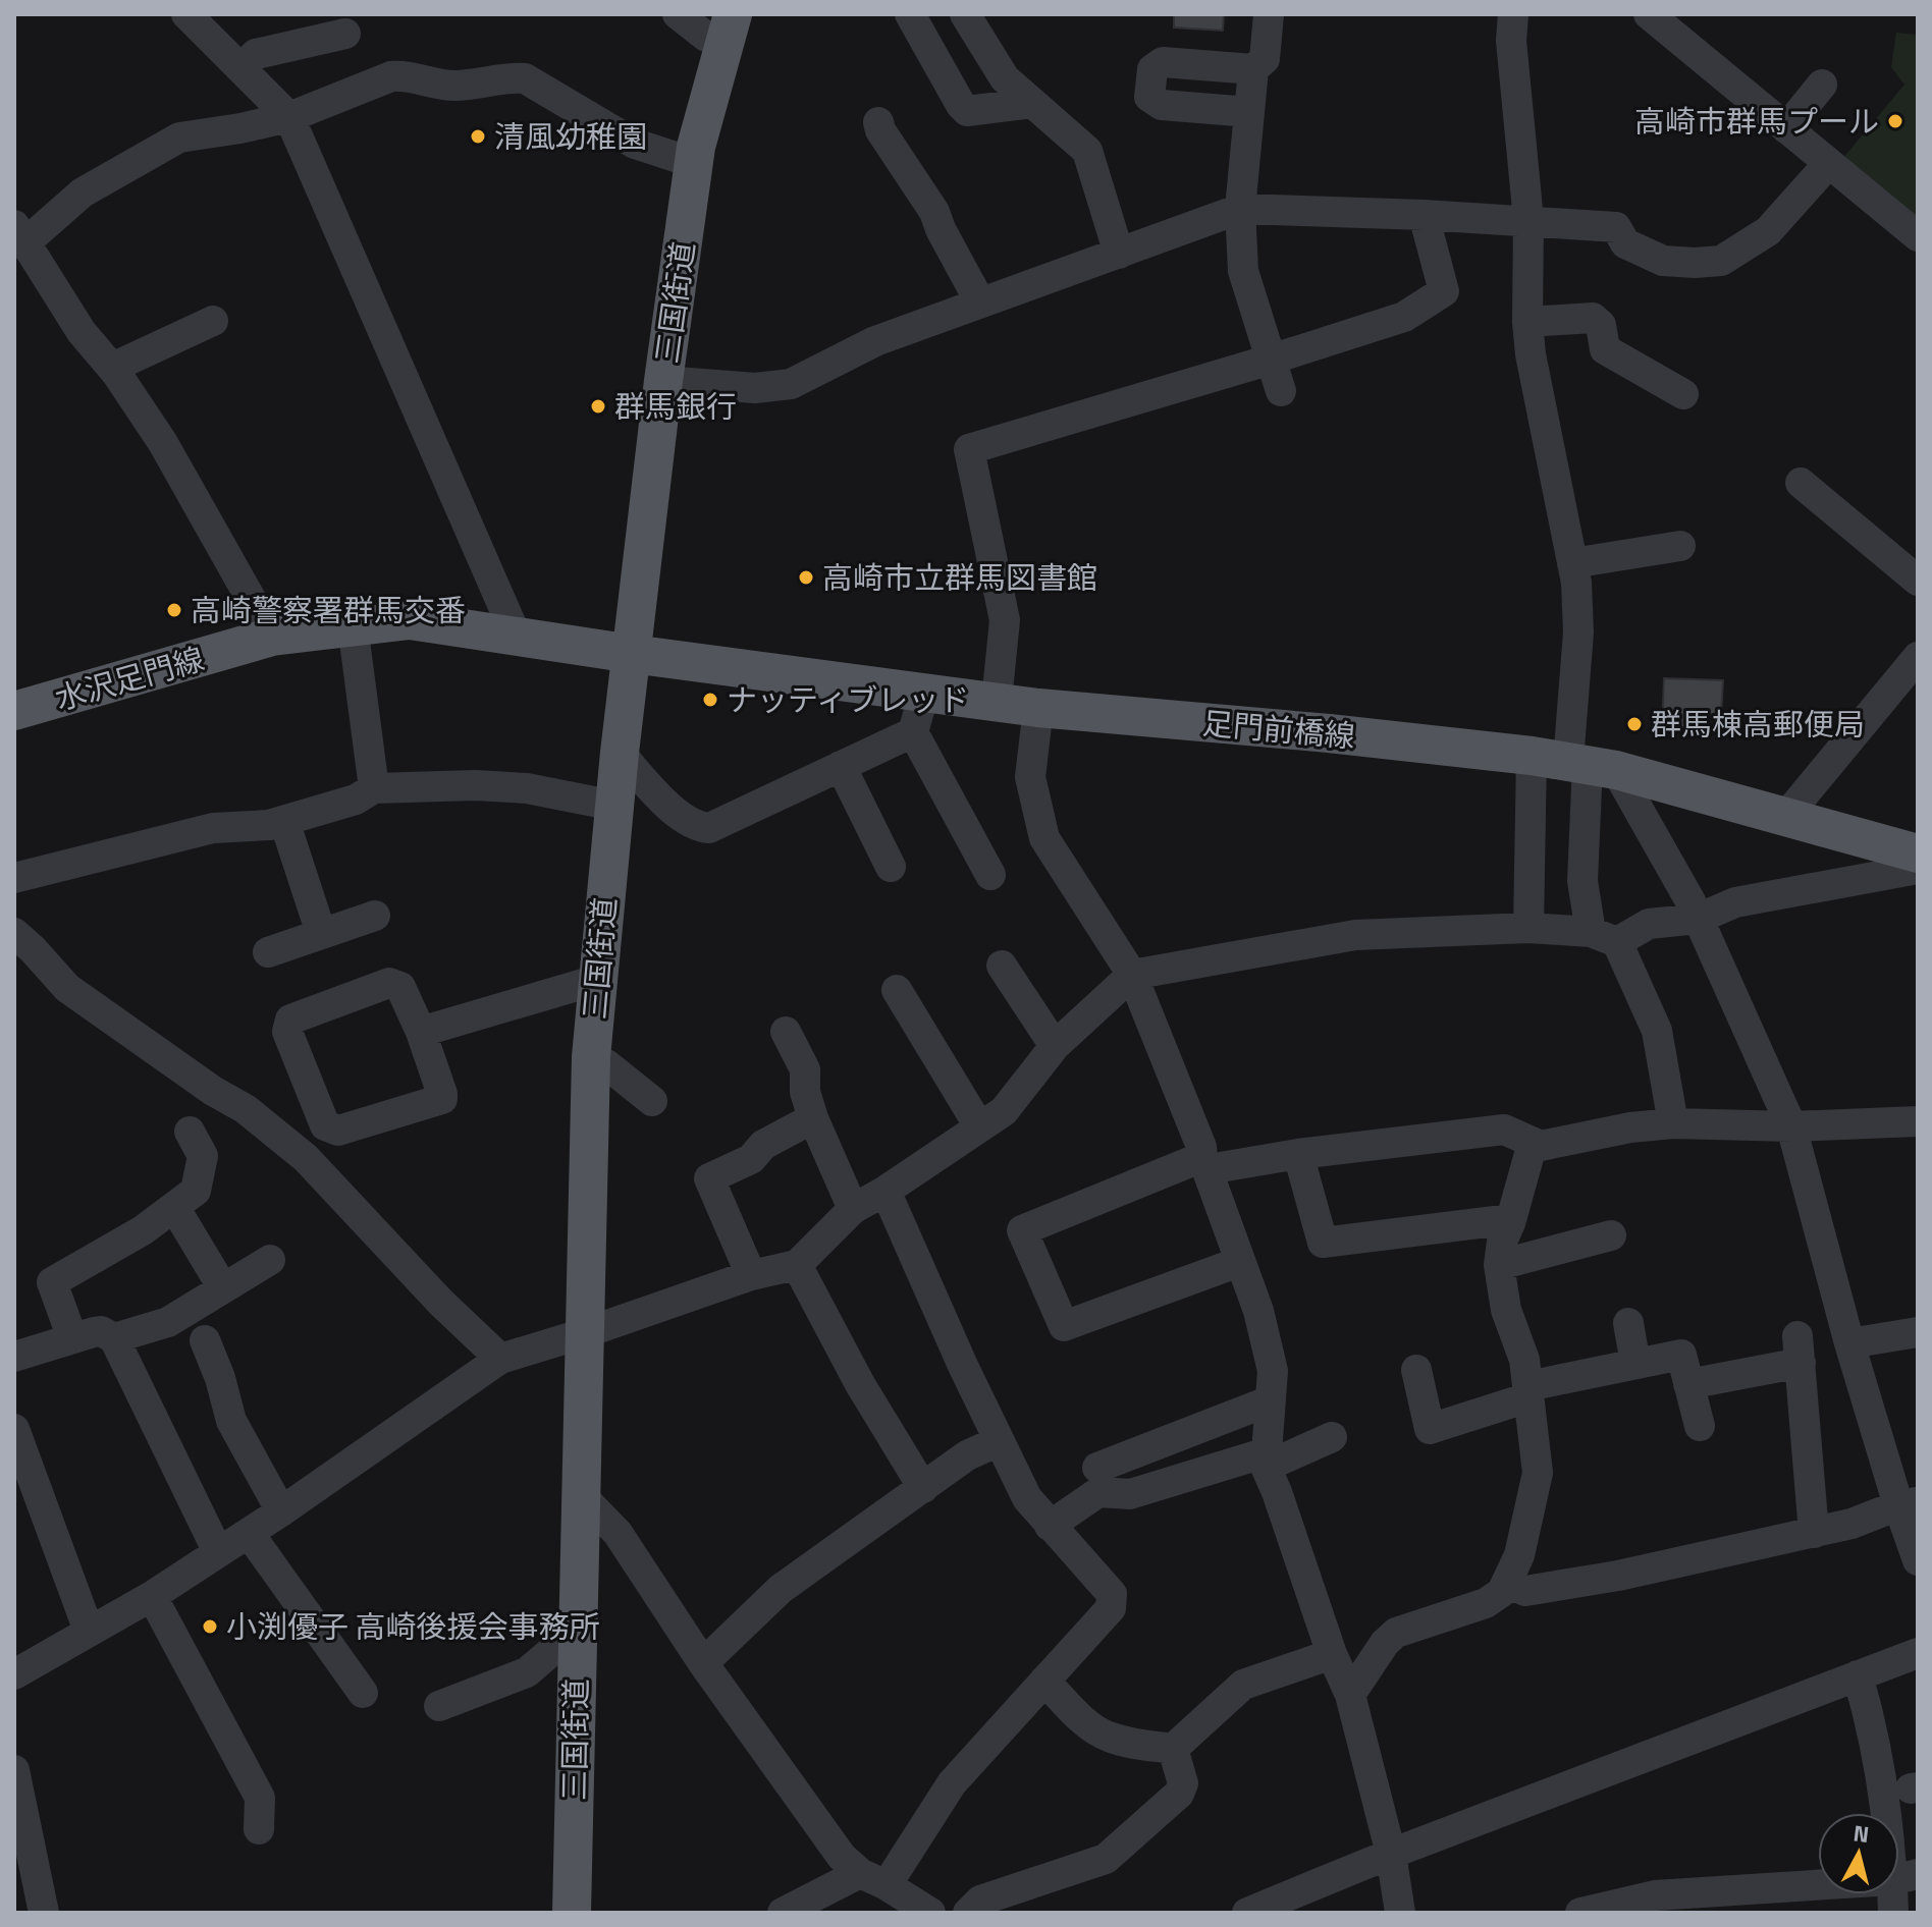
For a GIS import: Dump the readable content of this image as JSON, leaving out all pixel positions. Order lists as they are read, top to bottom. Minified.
{"streets":{"main road":["三国街道","水沢足門線","足門前橋線"]},"crossings":[["三国街道","水沢足門線"],["三国街道","足門前橋線"],["水沢足門線","足門前橋線"]],"places":["高崎市群馬プール","清風幼稚園","群馬銀行","高崎市立群馬図書館","高崎警察署群馬交番","ナッティブレッド","群馬棟高郵便局","小渕優子 高崎後援会事務所"],"north":"top"}
